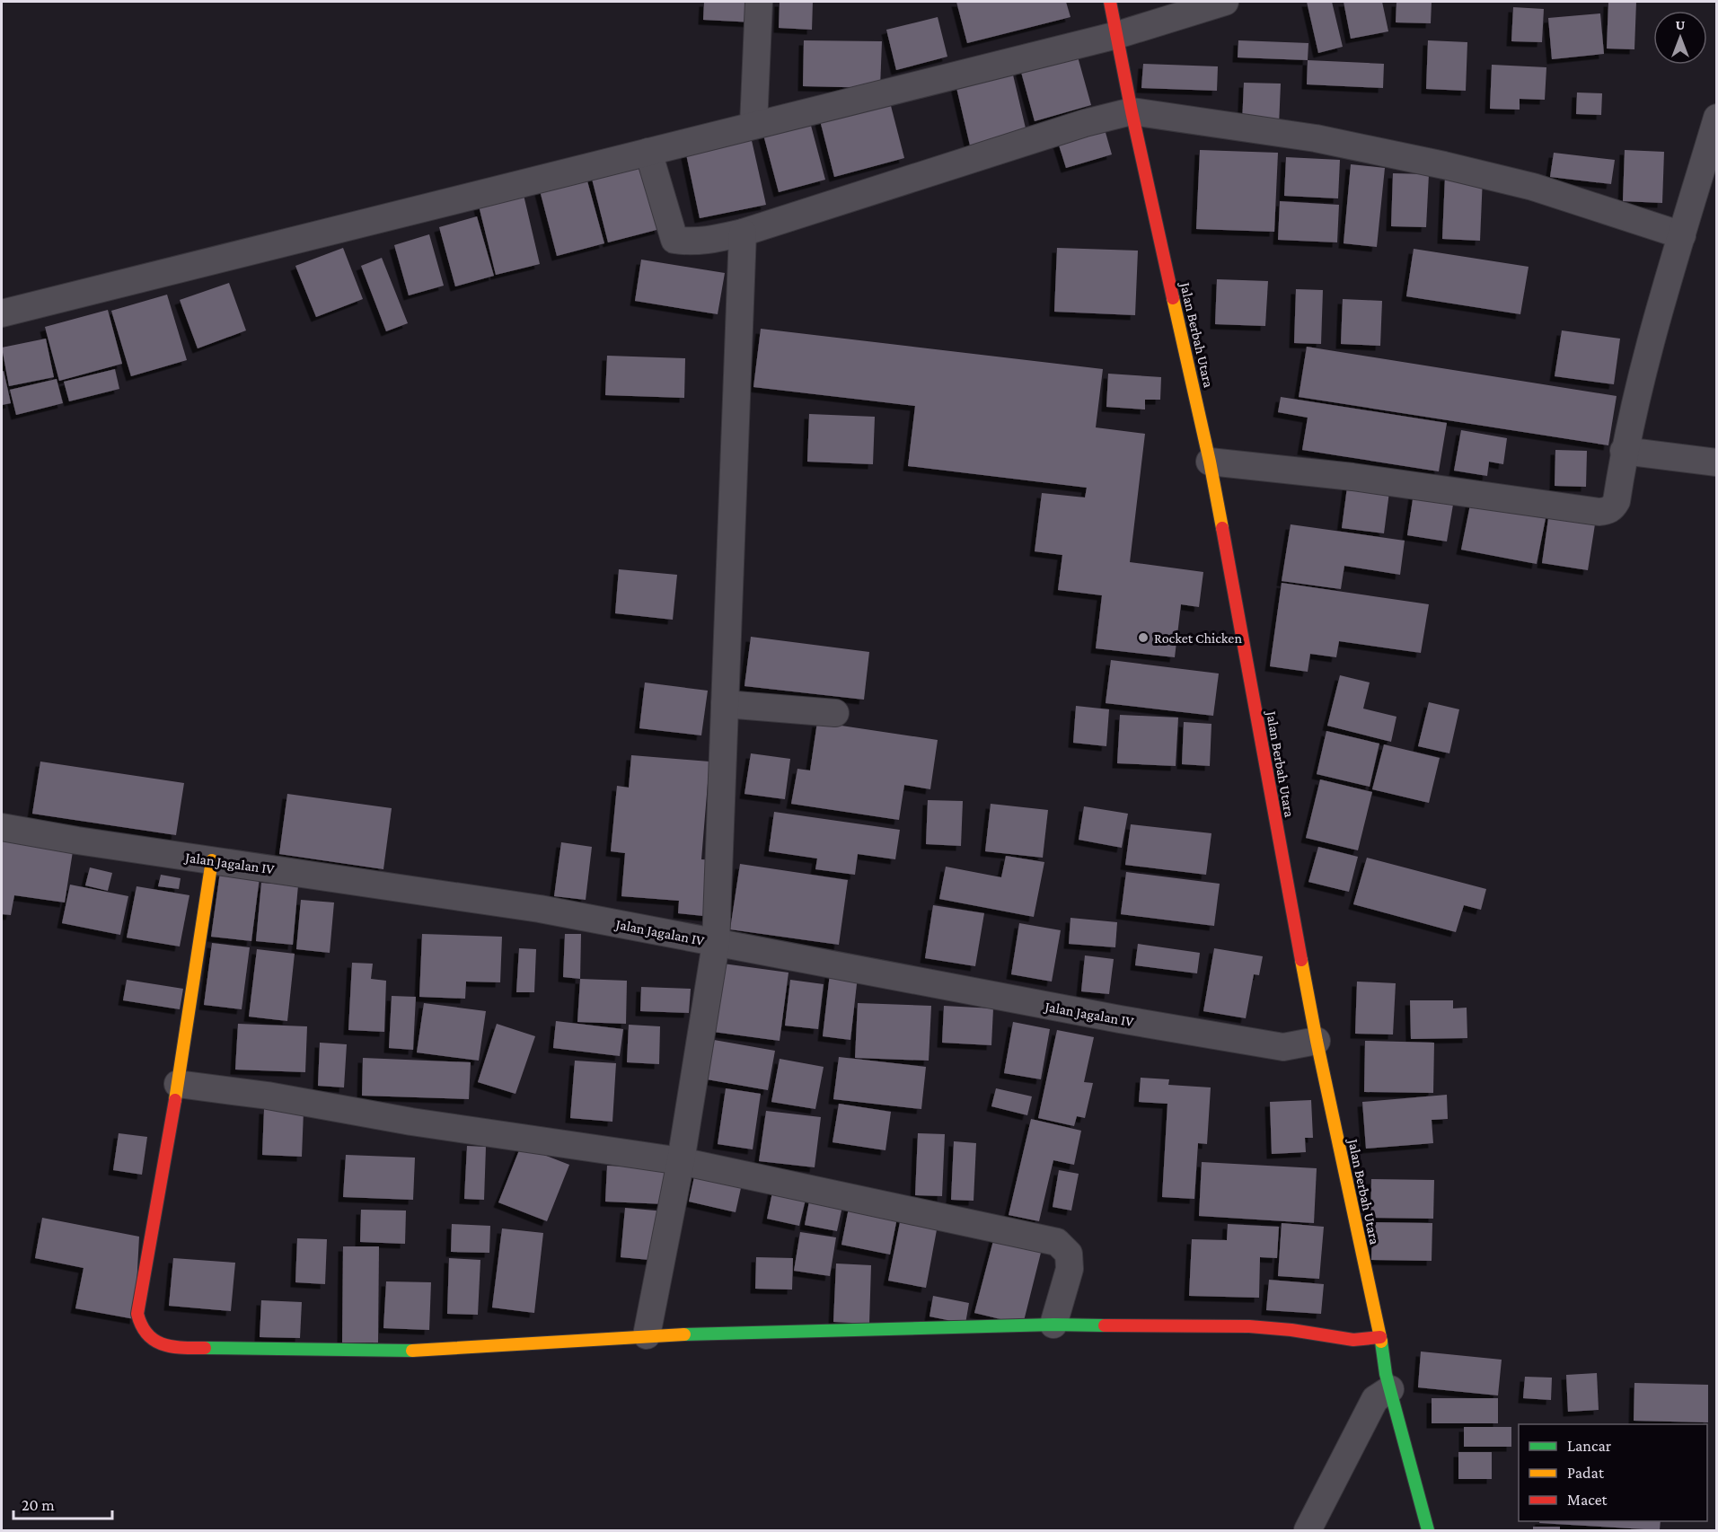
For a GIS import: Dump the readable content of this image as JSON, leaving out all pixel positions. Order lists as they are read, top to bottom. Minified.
{"streets":{"street":["Jalan Berbah Utara","Jalan Jagalan IV"]},"crossings":[["Jalan Berbah Utara","Jalan Jagalan IV"]],"places":["Rocket Chicken"],"legend":["Lancar","Padat","Macet"],"scale_bar":"20 m","north":"top"}
